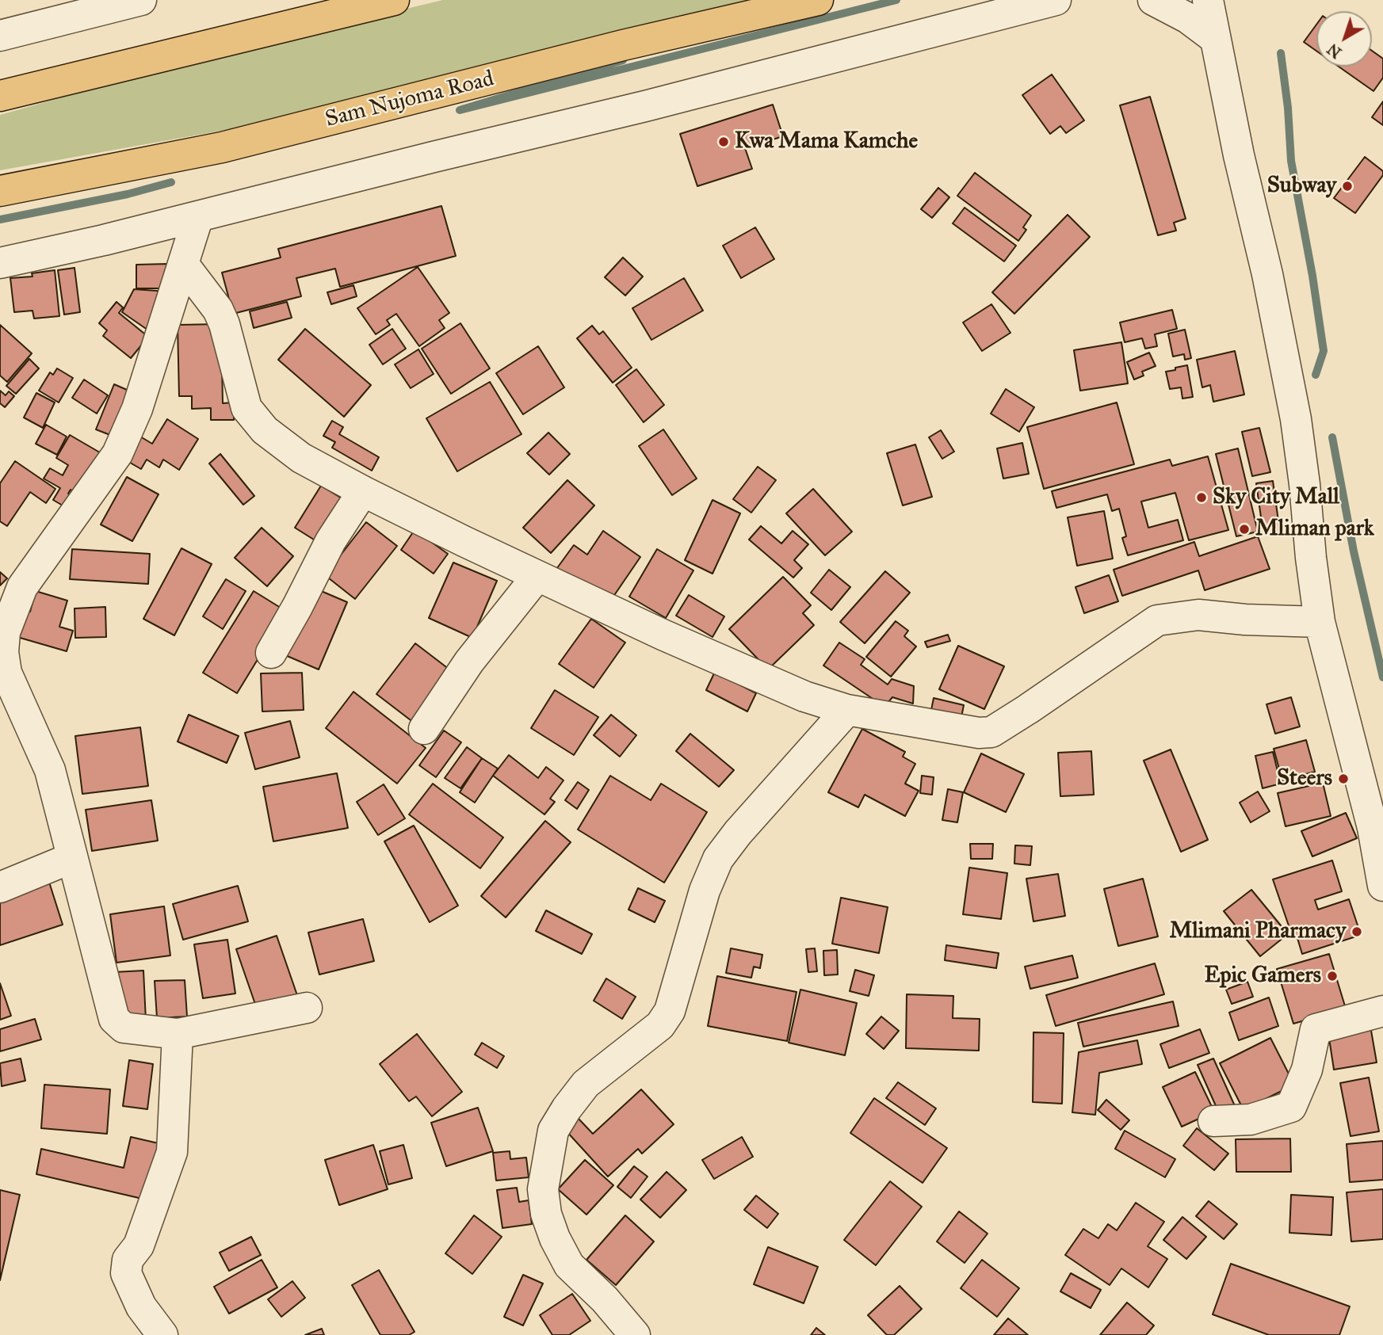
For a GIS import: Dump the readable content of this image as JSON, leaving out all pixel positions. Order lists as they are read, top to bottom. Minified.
{"streets":{"main road":["Sam Nujoma Road"]},"places":["Kwa Mama Kamche","Subway","Sky City Mall","Mliman park","Steers","Mlimani Pharmacy","Epic Gamers"],"north":"bottom left"}
